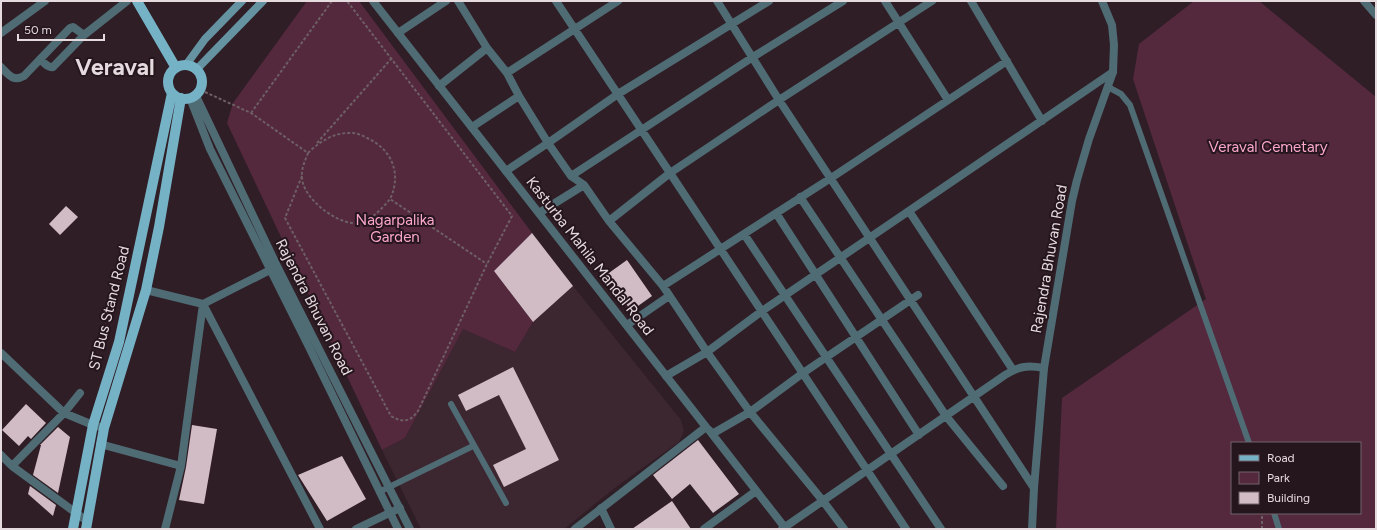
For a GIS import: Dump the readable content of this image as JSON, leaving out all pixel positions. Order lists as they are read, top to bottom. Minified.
{"streets":{"main road":["ST Bus Stand Road"],"street":["Kasturba Mahila Mandal Road","Rajendra Bhuvan Road"]},"crossings":[["Rajendra Bhuvan Road","ST Bus Stand Road"]],"districts":["Veraval"],"parks":["Veraval Cemetary","Nagarpalika Garden"],"legend":["Road","Park","Building"],"scale_bar":"50 m"}
